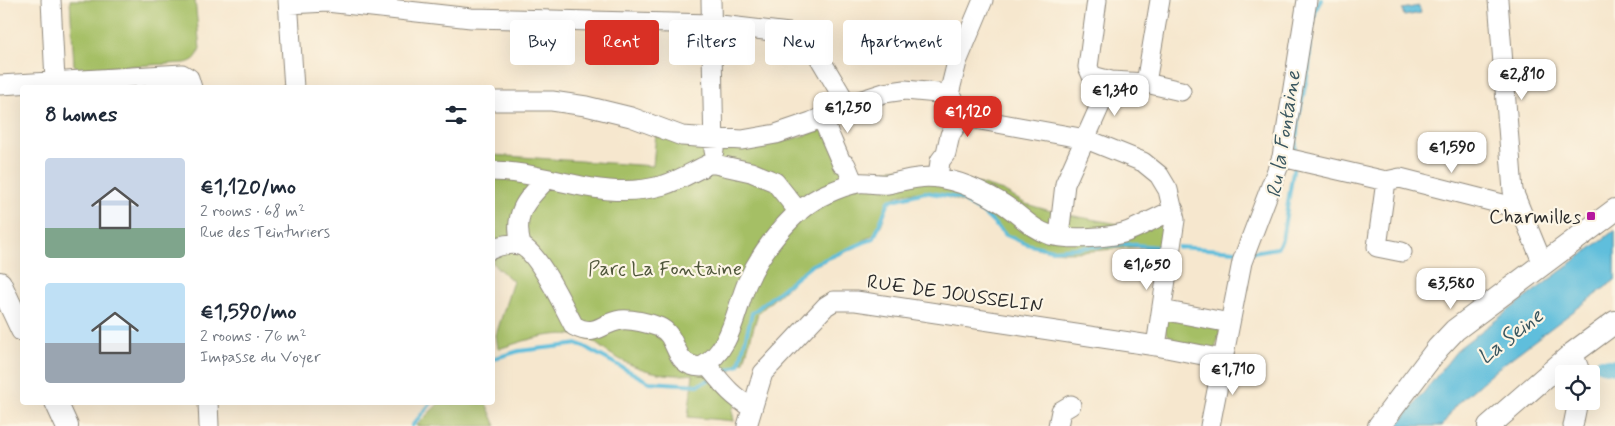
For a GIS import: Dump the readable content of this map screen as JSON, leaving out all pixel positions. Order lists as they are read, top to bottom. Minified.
{"streets":{"street":["RUE DE JOUSSELIN"]},"water":["Ru la Fontaine","La Seine"],"parks":["Parc La Fontaine"],"places":{"transit":["Charmilles"]},"page":{"chip":["Buy","Rent","Filters","New","Apartment"],"price":["€2,810","€1,340","€1,250","€1,120","€1,590","€1,650","€3,580","€1,710"],"heading":"8 homes","list":[{"name":"€1,120/mo","note":"2 rooms · 68 m² · Rue des Teinturiers"},{"name":"€1,590/mo","note":"2 rooms · 76 m² · Impasse du Voyer"}]}}
